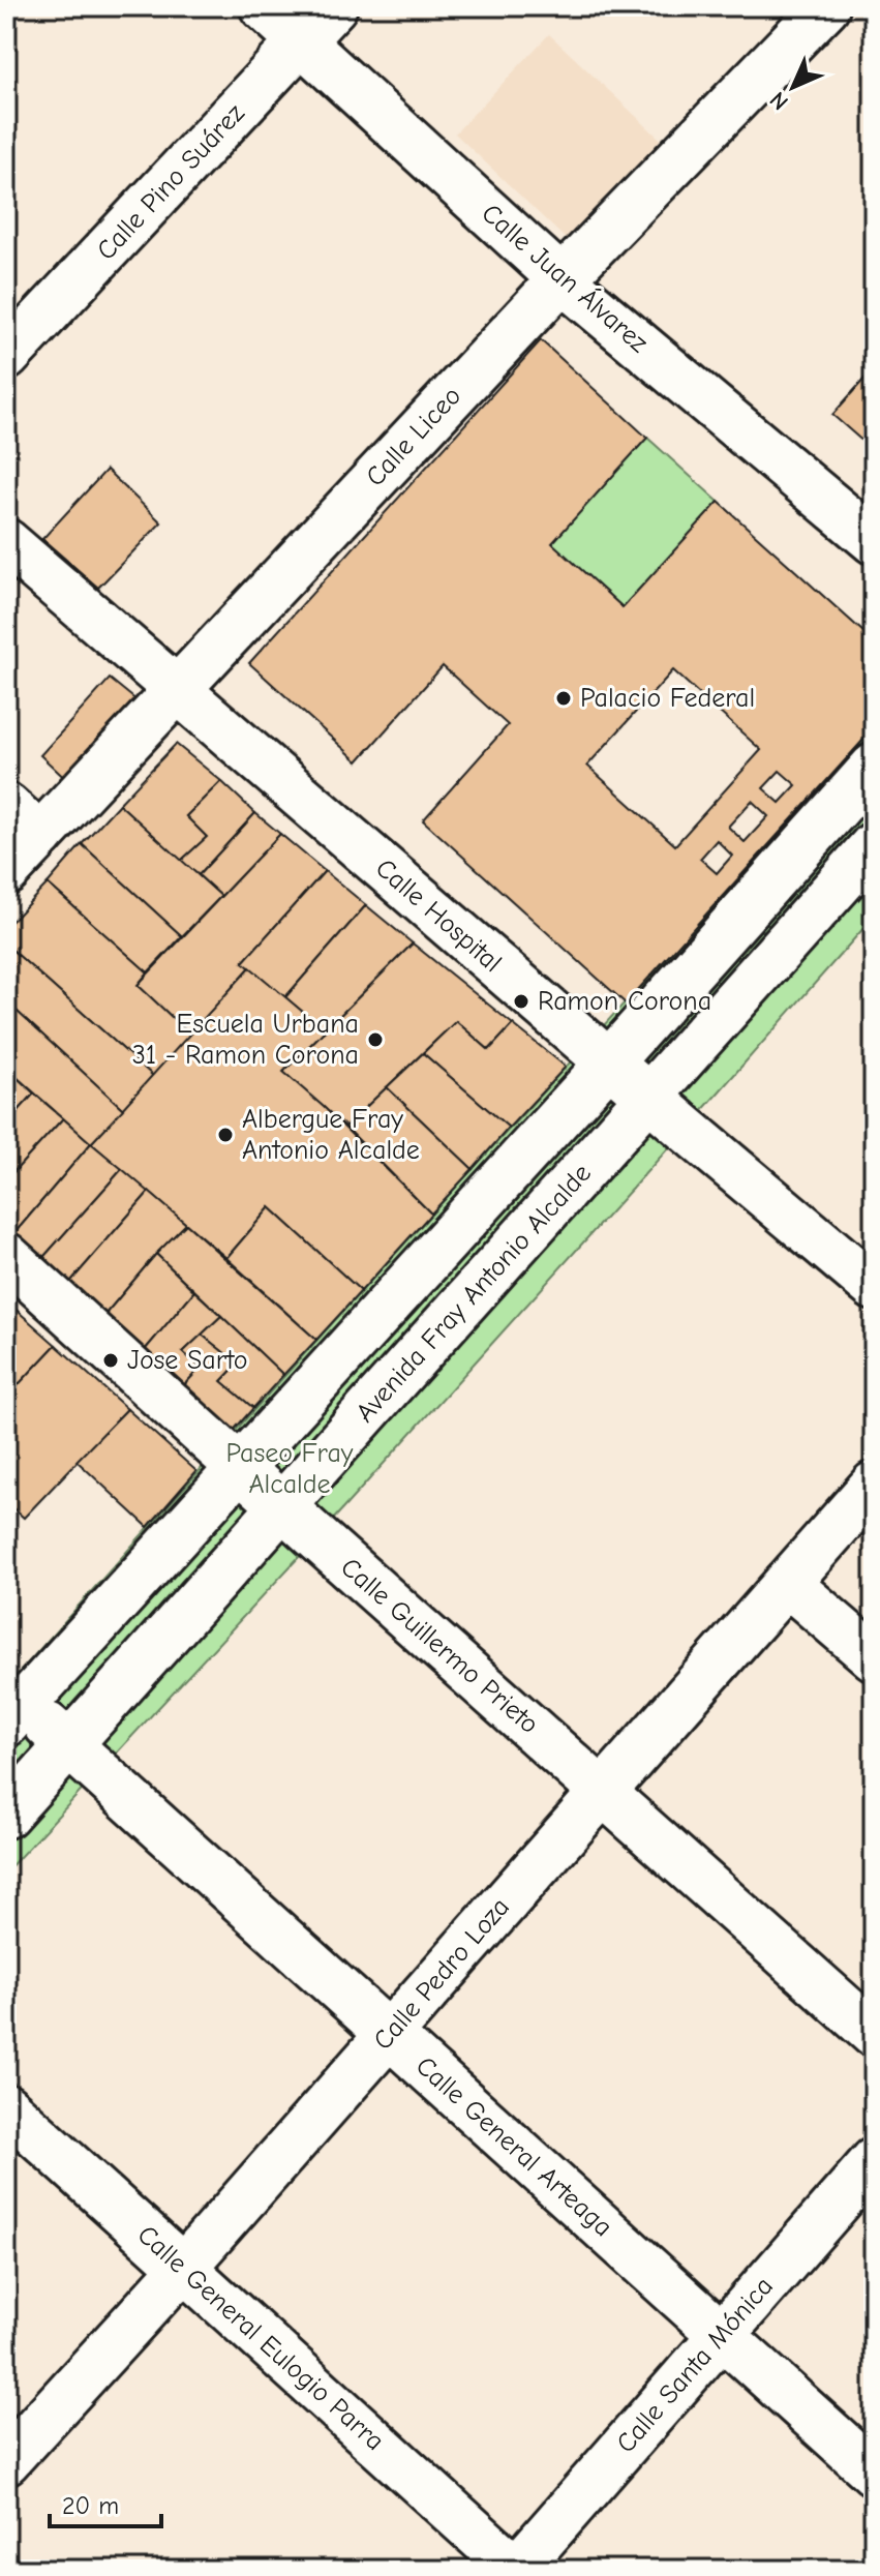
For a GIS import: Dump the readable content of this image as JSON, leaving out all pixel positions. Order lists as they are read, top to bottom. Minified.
{"streets":{"street":["Calle Pino Suárez","Calle Juan Álvarez","Calle Liceo","Calle Hospital","Avenida Fray Antonio Alcalde","Calle Guillermo Prieto","Calle Pedro Loza","Calle General Arteaga","Calle General Eulogio Parra","Calle Santa Mónica"]},"crossings":[["Calle Pino Suárez","Calle Juan Álvarez"],["Calle Juan Álvarez","Calle Liceo"],["Calle Liceo","Calle Hospital"],["Calle Hospital","Avenida Fray Antonio Alcalde"],["Avenida Fray Antonio Alcalde","Calle Guillermo Prieto"],["Avenida Fray Antonio Alcalde","Calle General Arteaga"],["Calle Guillermo Prieto","Calle Pedro Loza"],["Calle Pedro Loza","Calle General Arteaga"],["Calle Pedro Loza","Calle General Eulogio Parra"],["Calle General Arteaga","Calle Santa Mónica"],["Calle General Eulogio Parra","Calle Santa Mónica"]],"parks":["Paseo Fray Alcalde"],"places":["Palacio Federal","Ramon Corona","Escuela Urbana 31 - Ramon Corona","Albergue Fray Antonio Alcalde","Jose Sarto"],"scale_bar":"20 m","north":"bottom left"}
